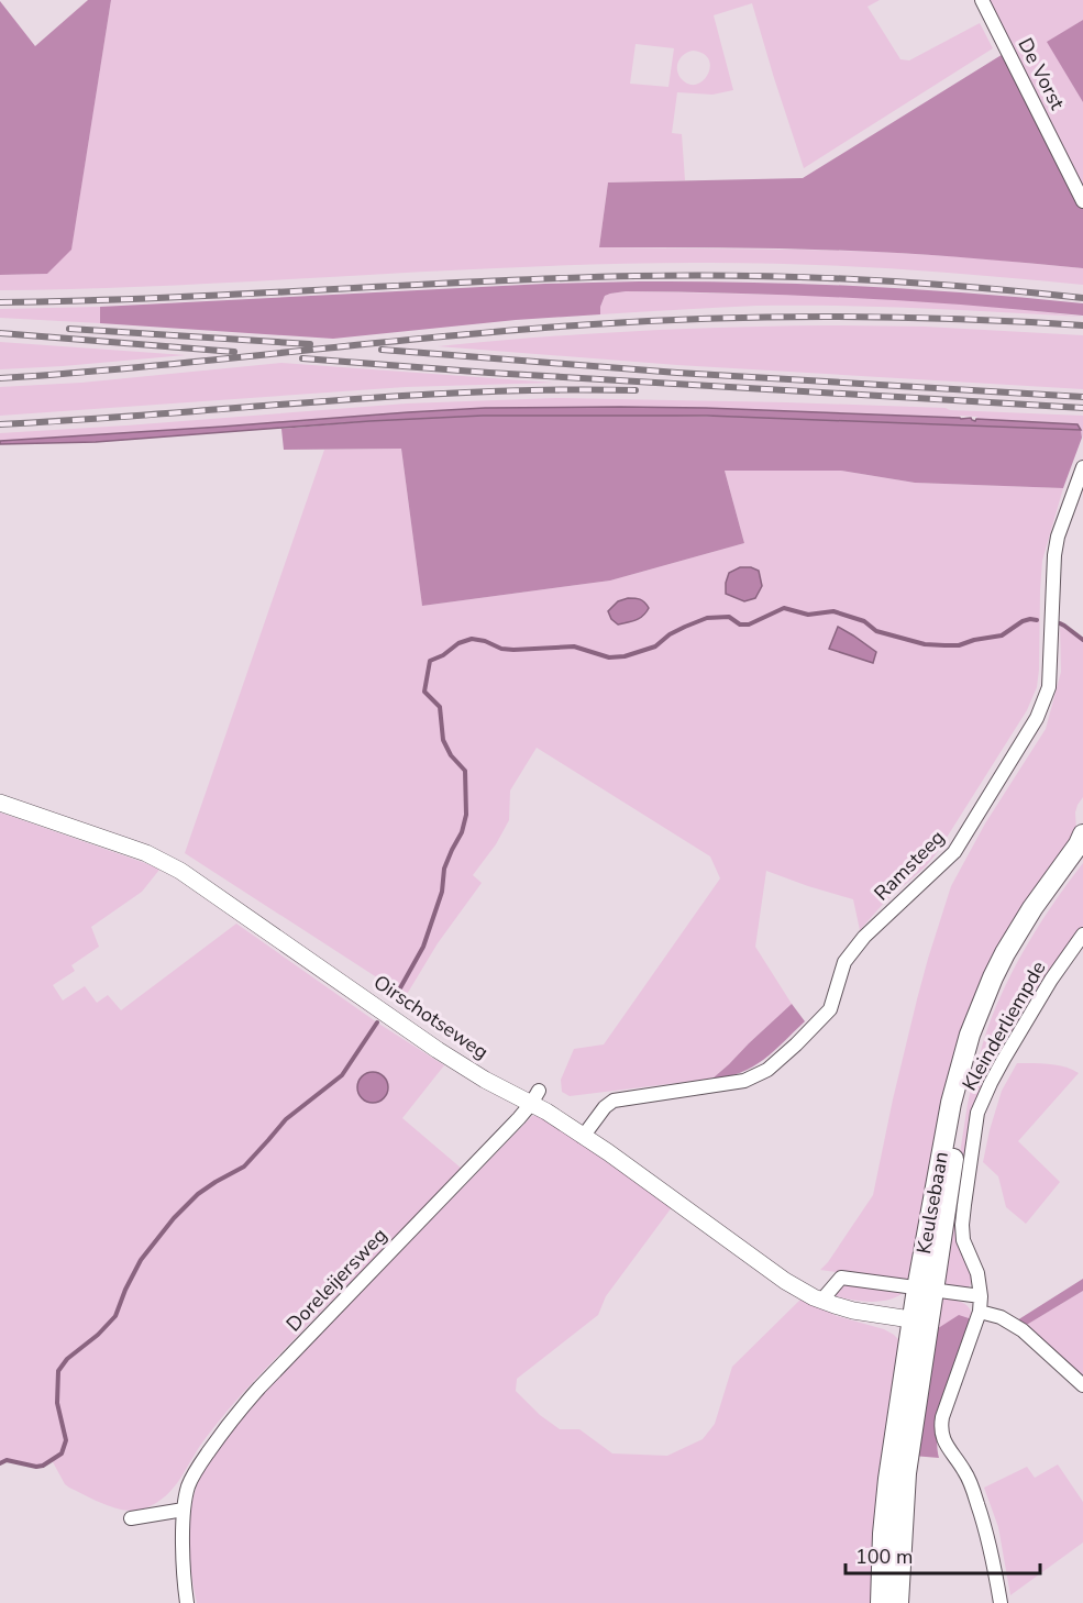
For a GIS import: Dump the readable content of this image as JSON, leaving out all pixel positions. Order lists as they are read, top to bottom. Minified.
{"streets":{"main road":["Keulsebaan"],"street":["De Vorst","Ramsteeg","Oirschotseweg","Kleinderliempde","Doreleijersweg"]},"crossings":[["Ramsteeg","Oirschotseweg"],["Oirschotseweg","Keulsebaan"],["Oirschotseweg","Doreleijersweg"]],"scale_bar":"100 m"}
